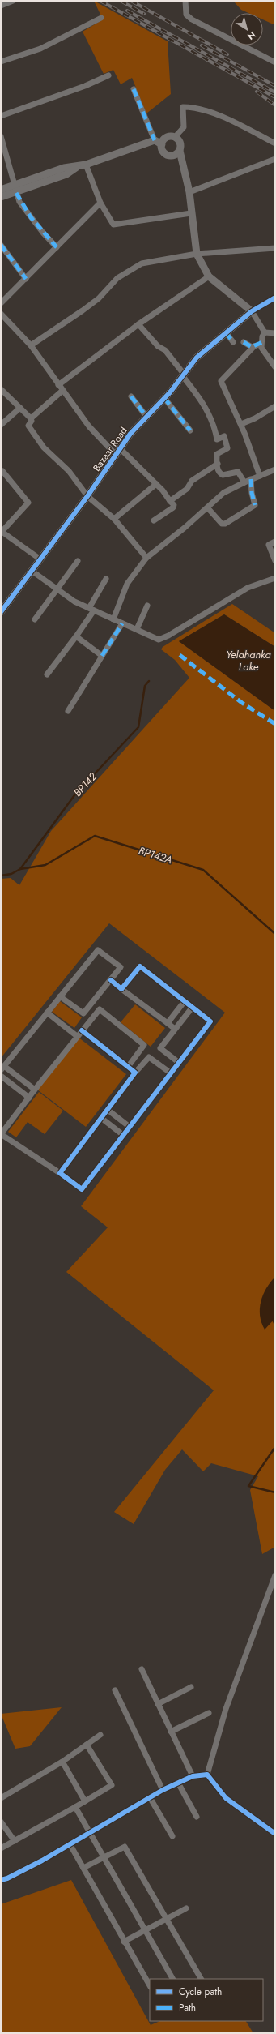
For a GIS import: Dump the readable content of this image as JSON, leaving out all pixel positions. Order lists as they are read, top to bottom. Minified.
{"streets":{"street":["Bazaar Road"]},"water":["Yelahanka Lake","BP142","BP142A"],"legend":["Cycle path","Path"],"north":"bottom right"}
